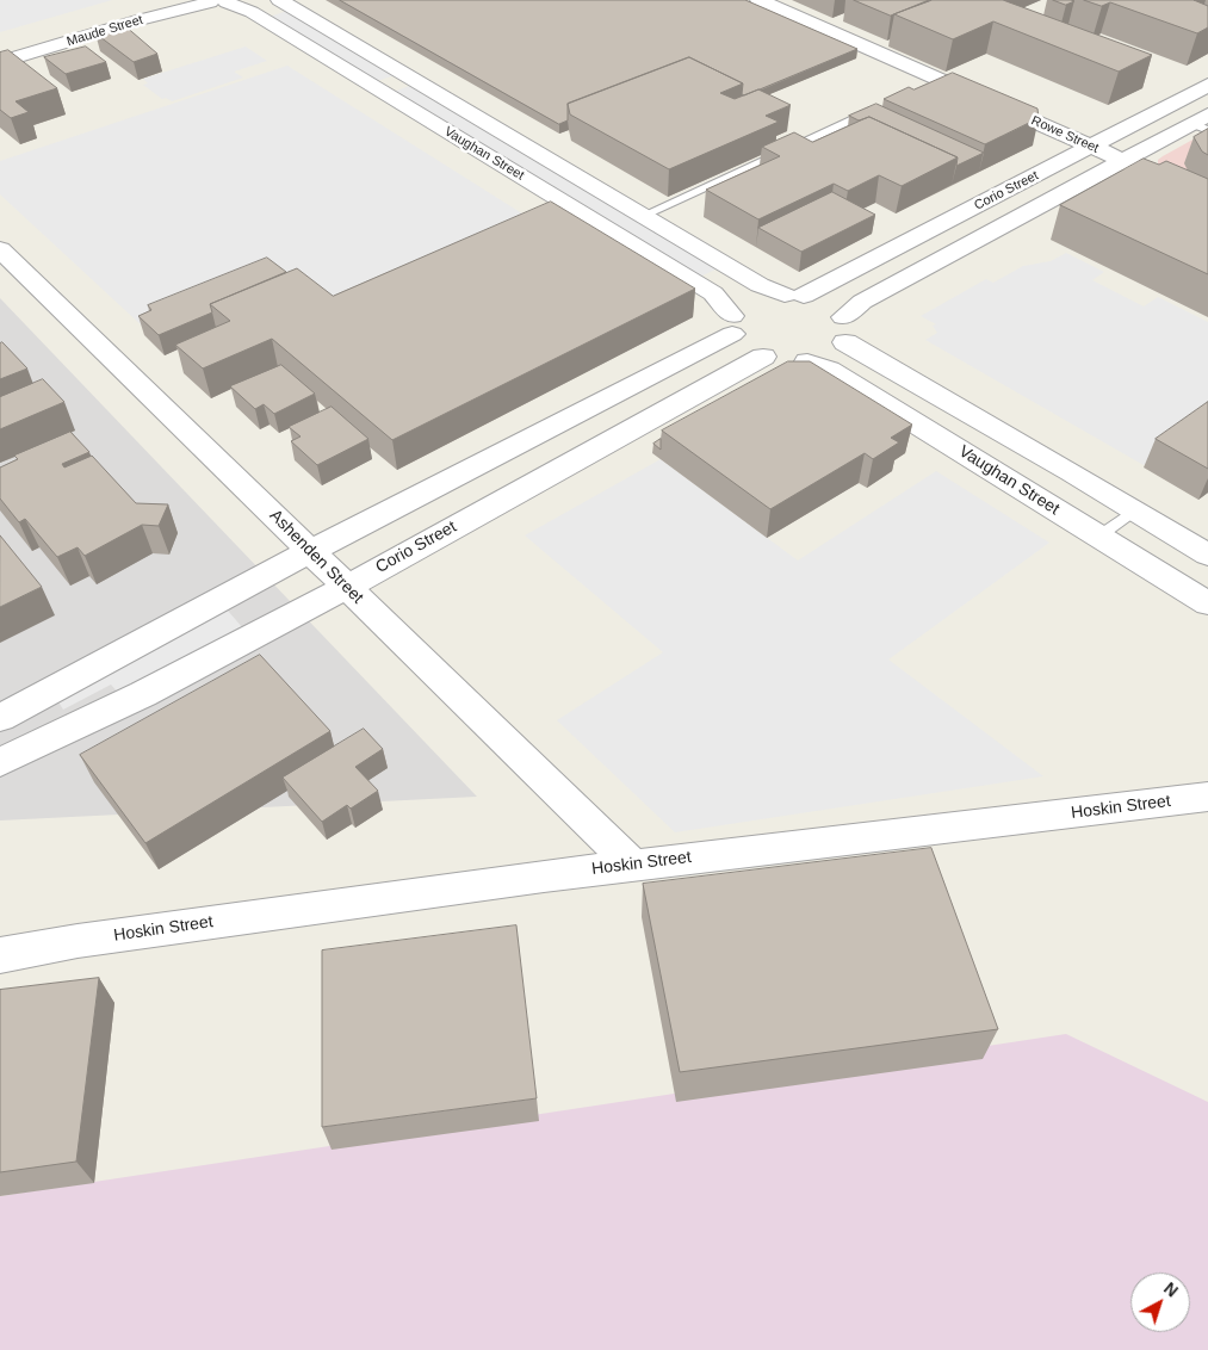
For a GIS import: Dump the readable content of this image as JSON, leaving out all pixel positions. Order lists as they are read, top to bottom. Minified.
{"streets":{"street":["Maude Street","Rowe Street","Vaughan Street","Corio Street","Ashenden Street","Hoskin Street"]},"crossings":[["Maude Street","Vaughan Street"],["Rowe Street","Corio Street"],["Vaughan Street","Corio Street"],["Corio Street","Ashenden Street"],["Ashenden Street","Hoskin Street"]],"north":"top right"}
